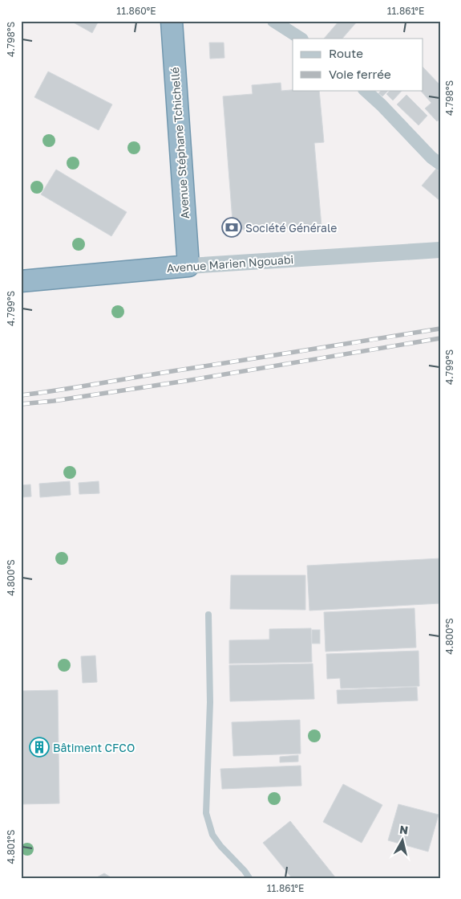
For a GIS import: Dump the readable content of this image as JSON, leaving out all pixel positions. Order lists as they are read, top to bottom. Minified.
{"streets":{"highway":["Avenue Stéphane Tchichellé","Avenue Marien Ngouabi"]},"crossings":[["Avenue Stéphane Tchichellé","Avenue Marien Ngouabi"]],"places":{"bank":["Société Générale"],"building":["Bâtiment CFCO"]},"legend":["Route","Voie ferrée"],"north":"top","coordinates":["11.860°E","11.861°E","4.798°S","4.799°S","4.800°S","4.801°S"]}
